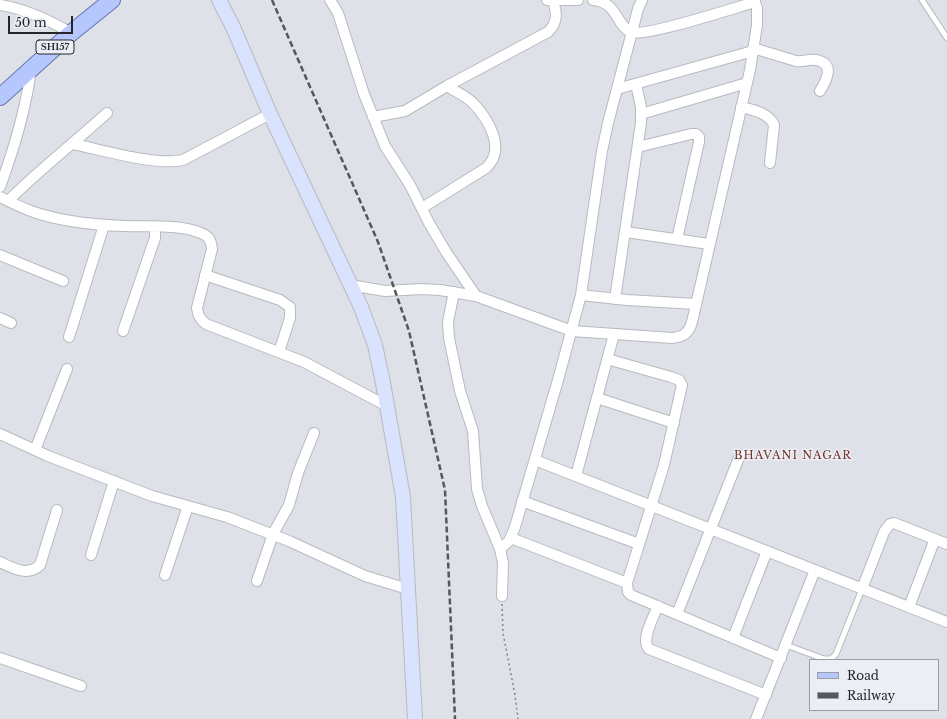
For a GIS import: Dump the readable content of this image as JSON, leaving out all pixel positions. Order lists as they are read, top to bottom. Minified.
{"streets":{"main road":["SH157"]},"districts":["BHAVANI NAGAR"],"legend":["Road","Railway"],"scale_bar":"50 m"}
